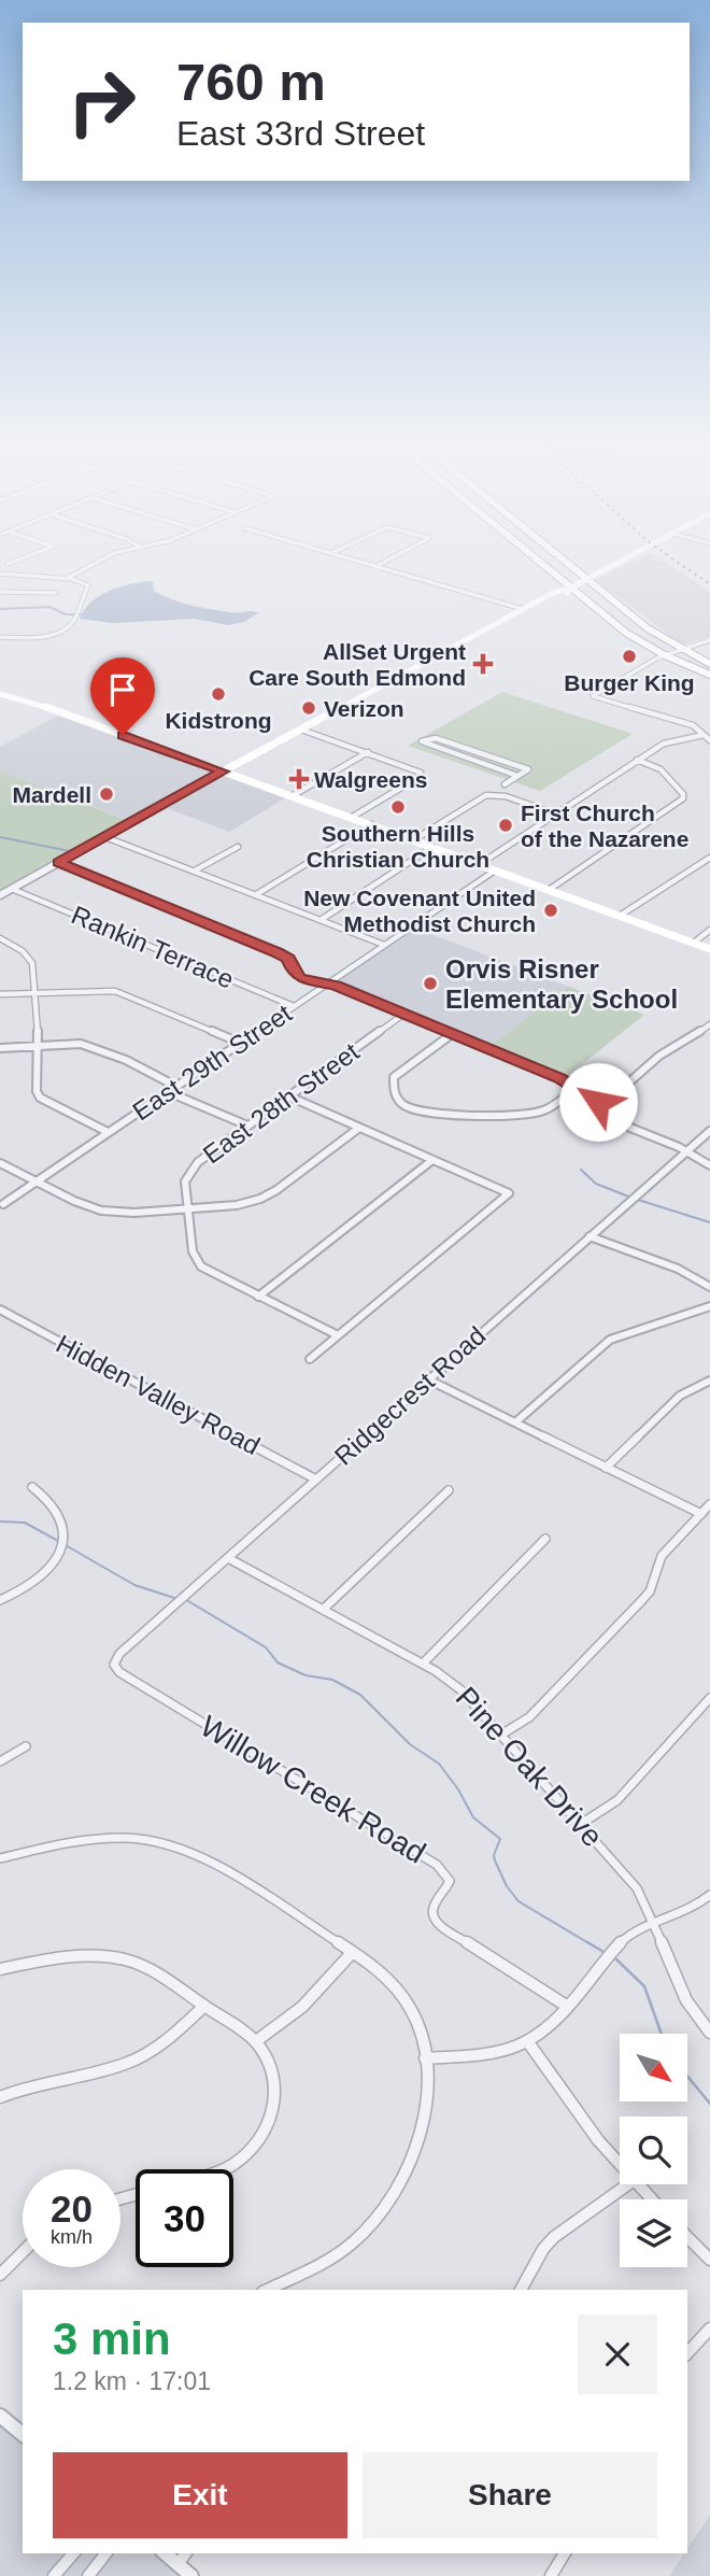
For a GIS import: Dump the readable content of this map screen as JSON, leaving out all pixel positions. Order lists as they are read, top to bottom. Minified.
{"streets":{"street":["Rankin Terrace","East 29th Street","East 28th Street","Hidden Valley Road","Ridgecrest Road","Pine Oak Drive","Willow Creek Road"]},"crossings":[["Rankin Terrace","East 29th Street"],["Hidden Valley Road","Ridgecrest Road"],["Ridgecrest Road","Pine Oak Drive"],["Ridgecrest Road","Willow Creek Road"]],"places":{"other":["Burger King","Kidstrong","Verizon","Mardell","Southern Hills Christian Church","First Church of the Nazarene","New Covenant United Methodist Church","Orvis Risner Elementary School"],"health":["AllSet Urgent Care South Edmond","Walgreens"]},"north":"bottom right","page":{"turn":["760 m","East 33rd Street"],"speed":"20 km/h","limit":"30","heading":["3 min","1.2 km · 17:01"],"buttons":["Exit","Share"]}}
